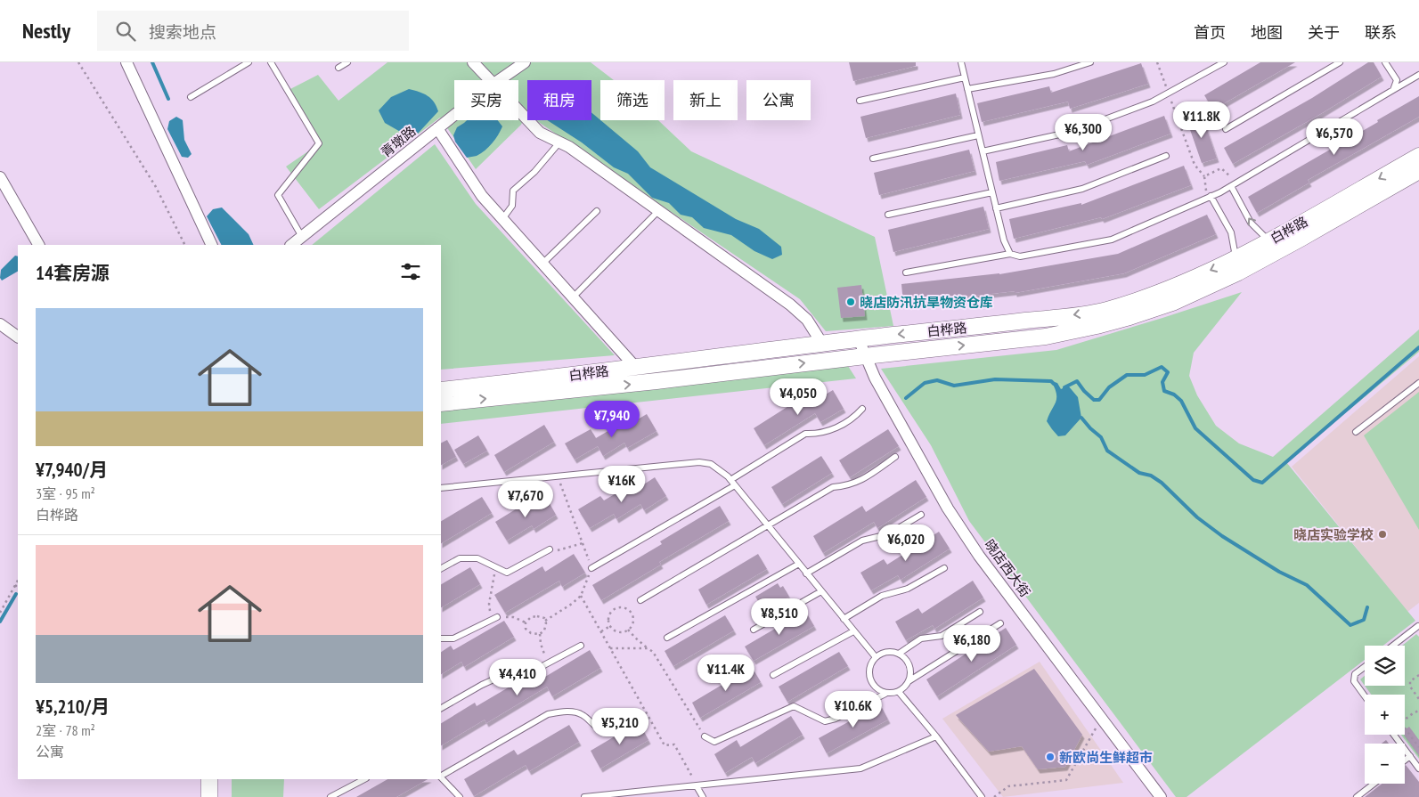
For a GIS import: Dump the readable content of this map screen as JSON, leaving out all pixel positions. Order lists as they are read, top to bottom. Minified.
{"streets":{"street":["青墩路","白桦路","晓店西大街"]},"crossings":[["白桦路","晓店西大街"]],"places":["晓店防汛抗旱物资仓库","晓店实验学校","新欧尚生鲜超市"],"page":{"header":"Nestly","search":"搜索地点","nav":["首页","地图","关于","联系"],"chip":["买房","租房","筛选","新上","公寓"],"price":["¥11.8K","¥6,300","¥6,570","¥4,050","¥7,940","¥16K","¥7,670","¥6,020","¥8,510","¥6,180","¥11.4K","¥4,410","¥10.6K","¥5,210"],"heading":"14套房源","list":[{"name":"¥7,940/月","note":"3室 · 95 m² · 白桦路"},{"name":"¥5,210/月","note":"2室 · 78 m² · 公寓"}],"map_buttons":["+","−"]}}
